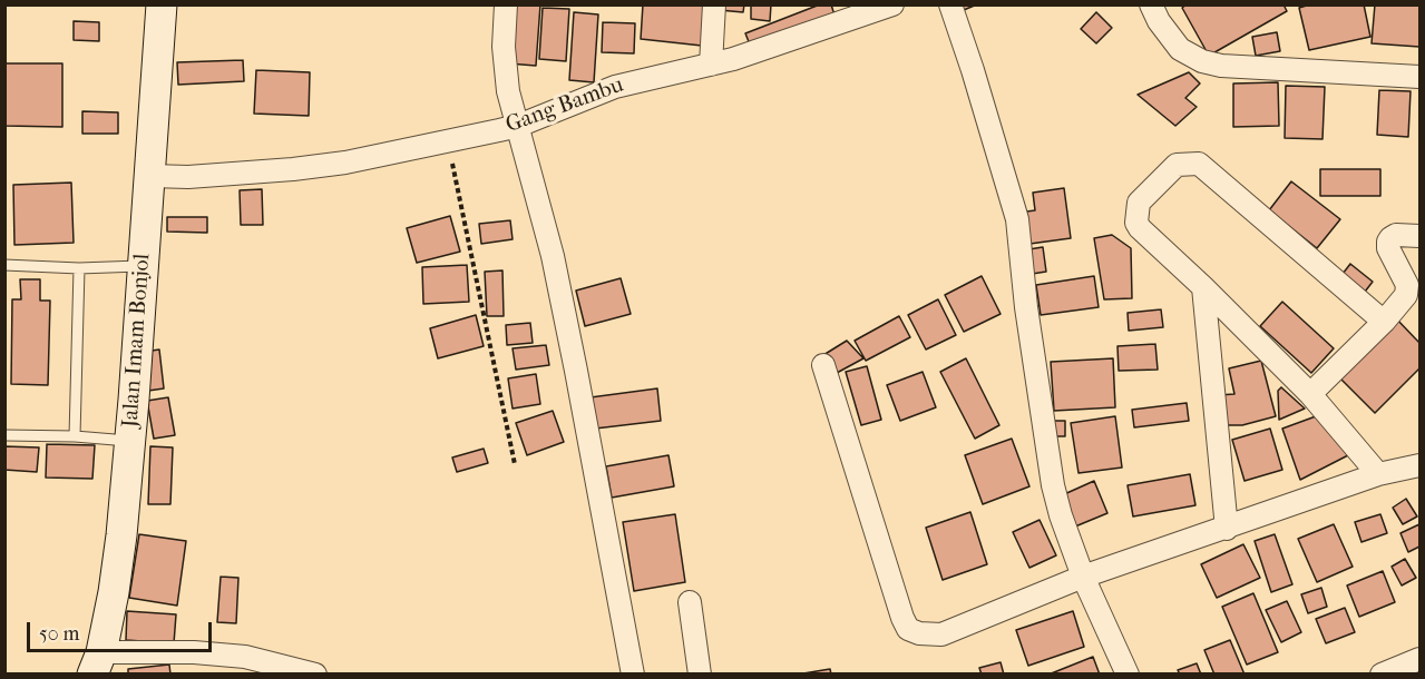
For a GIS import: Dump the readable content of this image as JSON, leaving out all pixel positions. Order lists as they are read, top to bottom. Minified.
{"streets":{"main road":["Jalan Imam Bonjol"],"street":["Gang Bambu"]},"crossings":[["Gang Bambu","Jalan Imam Bonjol"]],"scale_bar":"50 m"}
